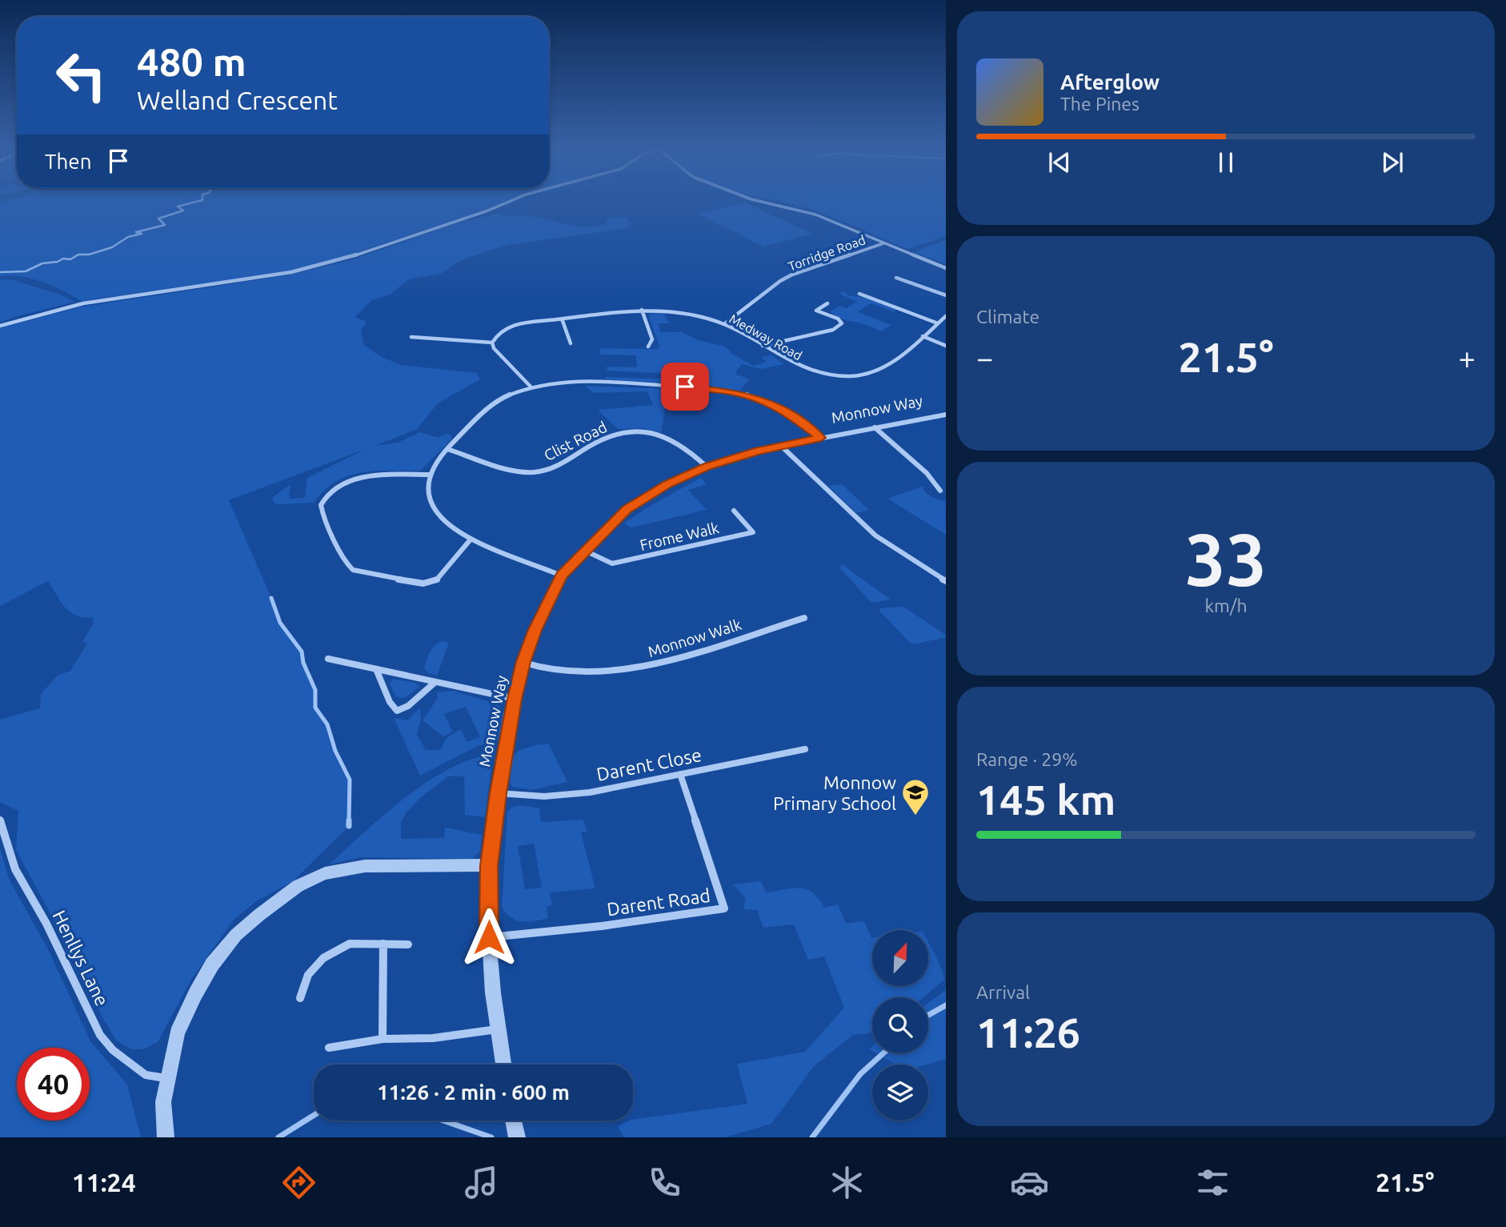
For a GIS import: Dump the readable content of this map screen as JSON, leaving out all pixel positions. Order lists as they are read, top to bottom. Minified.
{"streets":{"street":["Torridge Road","Medway Road","Monnow Way","Clist Road","Frome Walk","Monnow Walk","Darent Close","Darent Road","Henllys Lane"]},"crossings":[["Torridge Road","Medway Road"],["Monnow Way","Clist Road"],["Monnow Way","Frome Walk"],["Monnow Way","Monnow Walk"],["Monnow Way","Darent Close"],["Monnow Way","Darent Road"],["Darent Close","Darent Road"]],"places":{"school or university":["Monnow Primary School"]},"north":"top right","page":{"turn":["480 m","Welland Crescent"],"song":["Afterglow","The Pines"],"then":"Then","tile":["Climate",["33","km/h"],["Range · 29%","145 km"],["Arrival","11:26"]],"heat":["−","21.5°","+"],"limit":"40","trip":"11:26 · 2 min · 600 m","tabs":["11:24","21.5°"]}}
